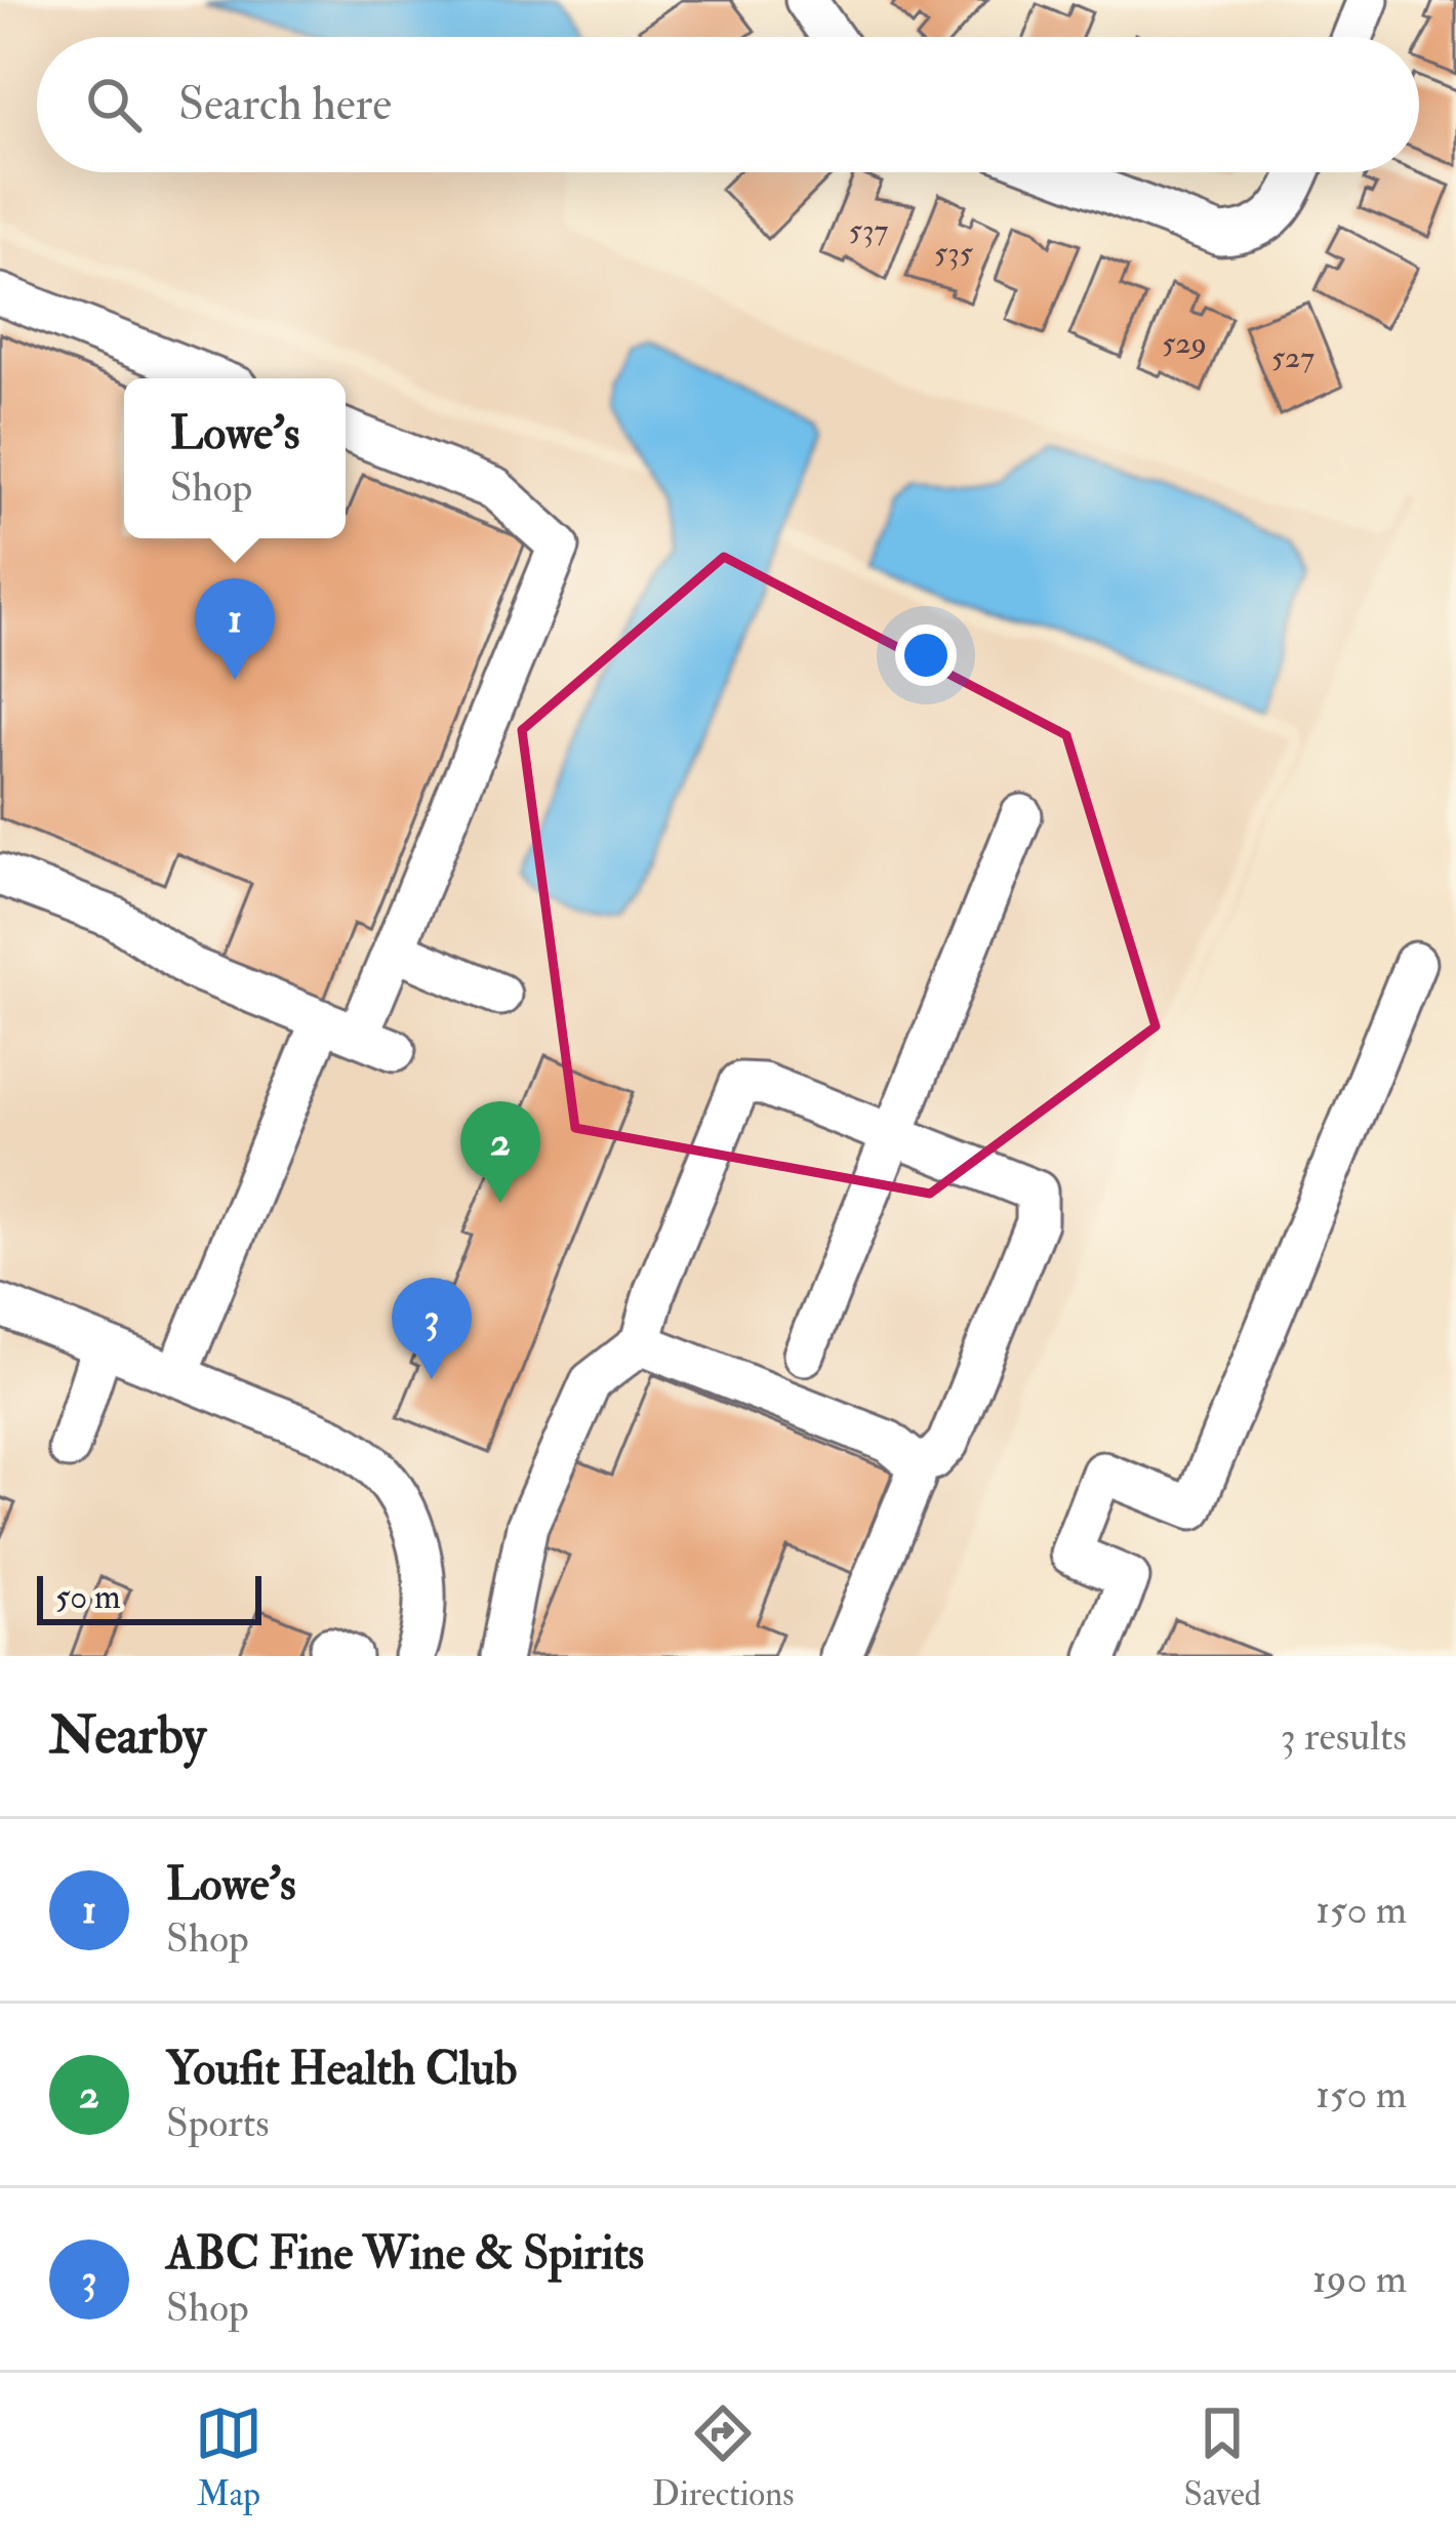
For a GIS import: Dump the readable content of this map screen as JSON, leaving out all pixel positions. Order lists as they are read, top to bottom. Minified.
{"house_numbers":["537","535","529","527"],"scale_bar":"50 m","page":{"search":"Search here","popup":["Lowe's","Shop"],"pins":["1","2","3"],"scale":"50 m","heading":["Nearby","3 results"],"list":[{"mark":"1","name":"Lowe's","note":"Shop","value":"150 m"},{"mark":"2","name":"Youfit Health Club","note":"Sports","value":"150 m"},{"mark":"3","name":"ABC Fine Wine & Spirits","note":"Shop","value":"190 m"}],"nav":["Map","Directions","Saved"]}}
